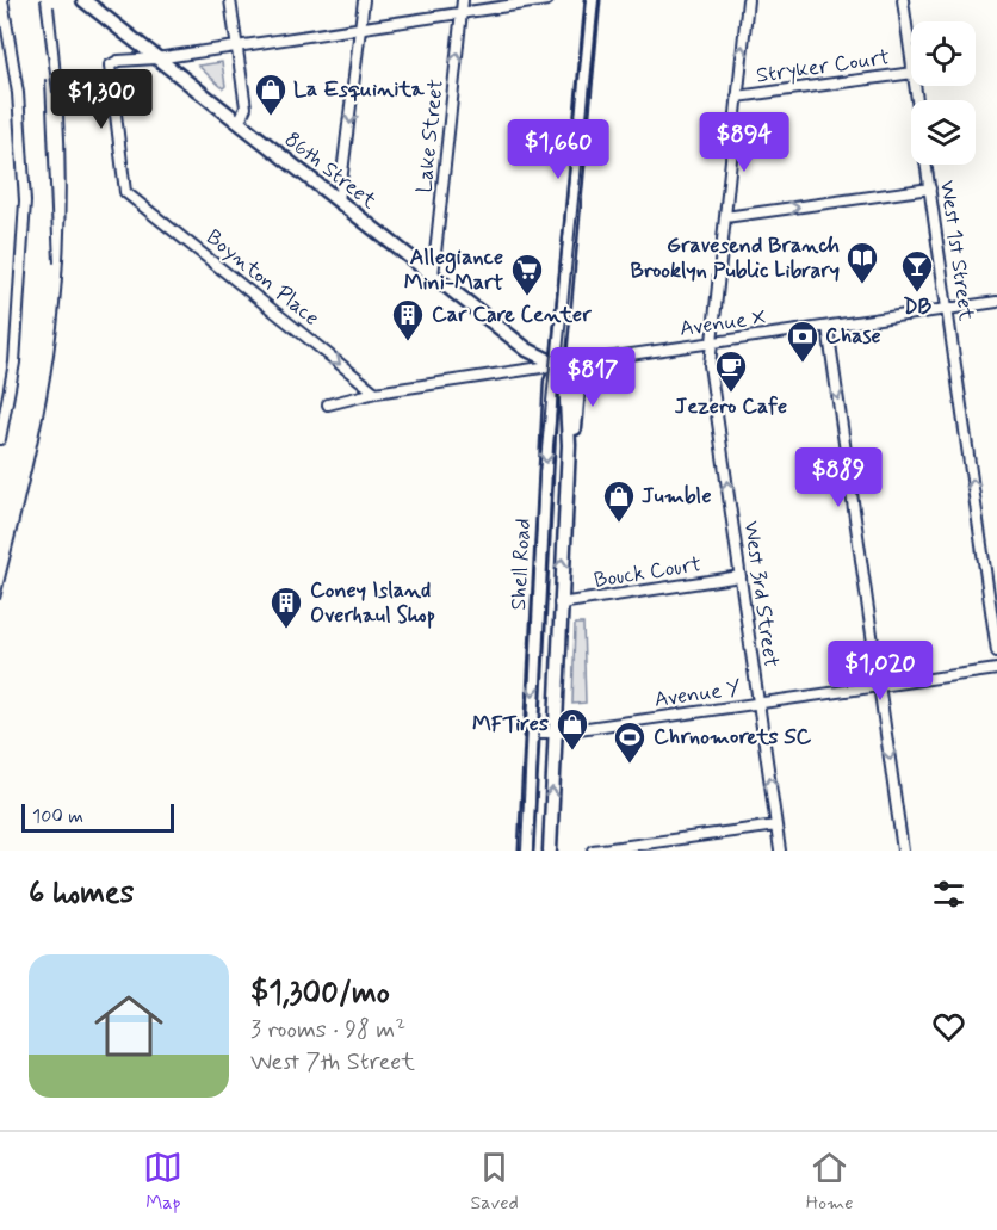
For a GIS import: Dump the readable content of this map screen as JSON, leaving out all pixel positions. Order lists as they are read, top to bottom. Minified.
{"streets":{"main road":["86th Street","Shell Road"],"street":["Stryker Court","Lake Street","West 1st Street","Boynton Place","Avenue X","Bouck Court","West 3rd Street","Avenue Y"]},"crossings":[["Stryker Court","West 3rd Street"],["Lake Street","86th Street"],["86th Street","Boynton Place"],["86th Street","Avenue X"],["86th Street","Shell Road"],["West 1st Street","Avenue X"],["Boynton Place","Avenue X"],["Avenue X","Shell Road"],["Avenue X","West 3rd Street"],["Shell Road","Bouck Court"],["Shell Road","Avenue Y"],["Bouck Court","West 3rd Street"],["West 3rd Street","Avenue Y"]],"one_way":["Lake Street","West 1st Street","Boynton Place","West 3rd Street"],"places":{"shop":["La Esquinita","Jumble","MFTires"],"library":["Gravesend Branch Brooklyn Public Library"],"bar":["DB"],"supermarket":["Allegiance Mini-Mart"],"building":["Car Care Center","Coney Island Overhaul Shop"],"bank":["Chase"],"cafe":["Jezero Cafe"],"sports":["Chrnomorets SC"]},"scale_bar":"100 m","page":{"price":["$1,300","$894","$1,660","$817","$889","$1,020"],"scale":"100 m","heading":"6 homes","list":[{"name":"$1,300/mo","note":"3 rooms · 98 m² · West 7th Street"}],"tabs":["Map","Saved","Home"]}}
